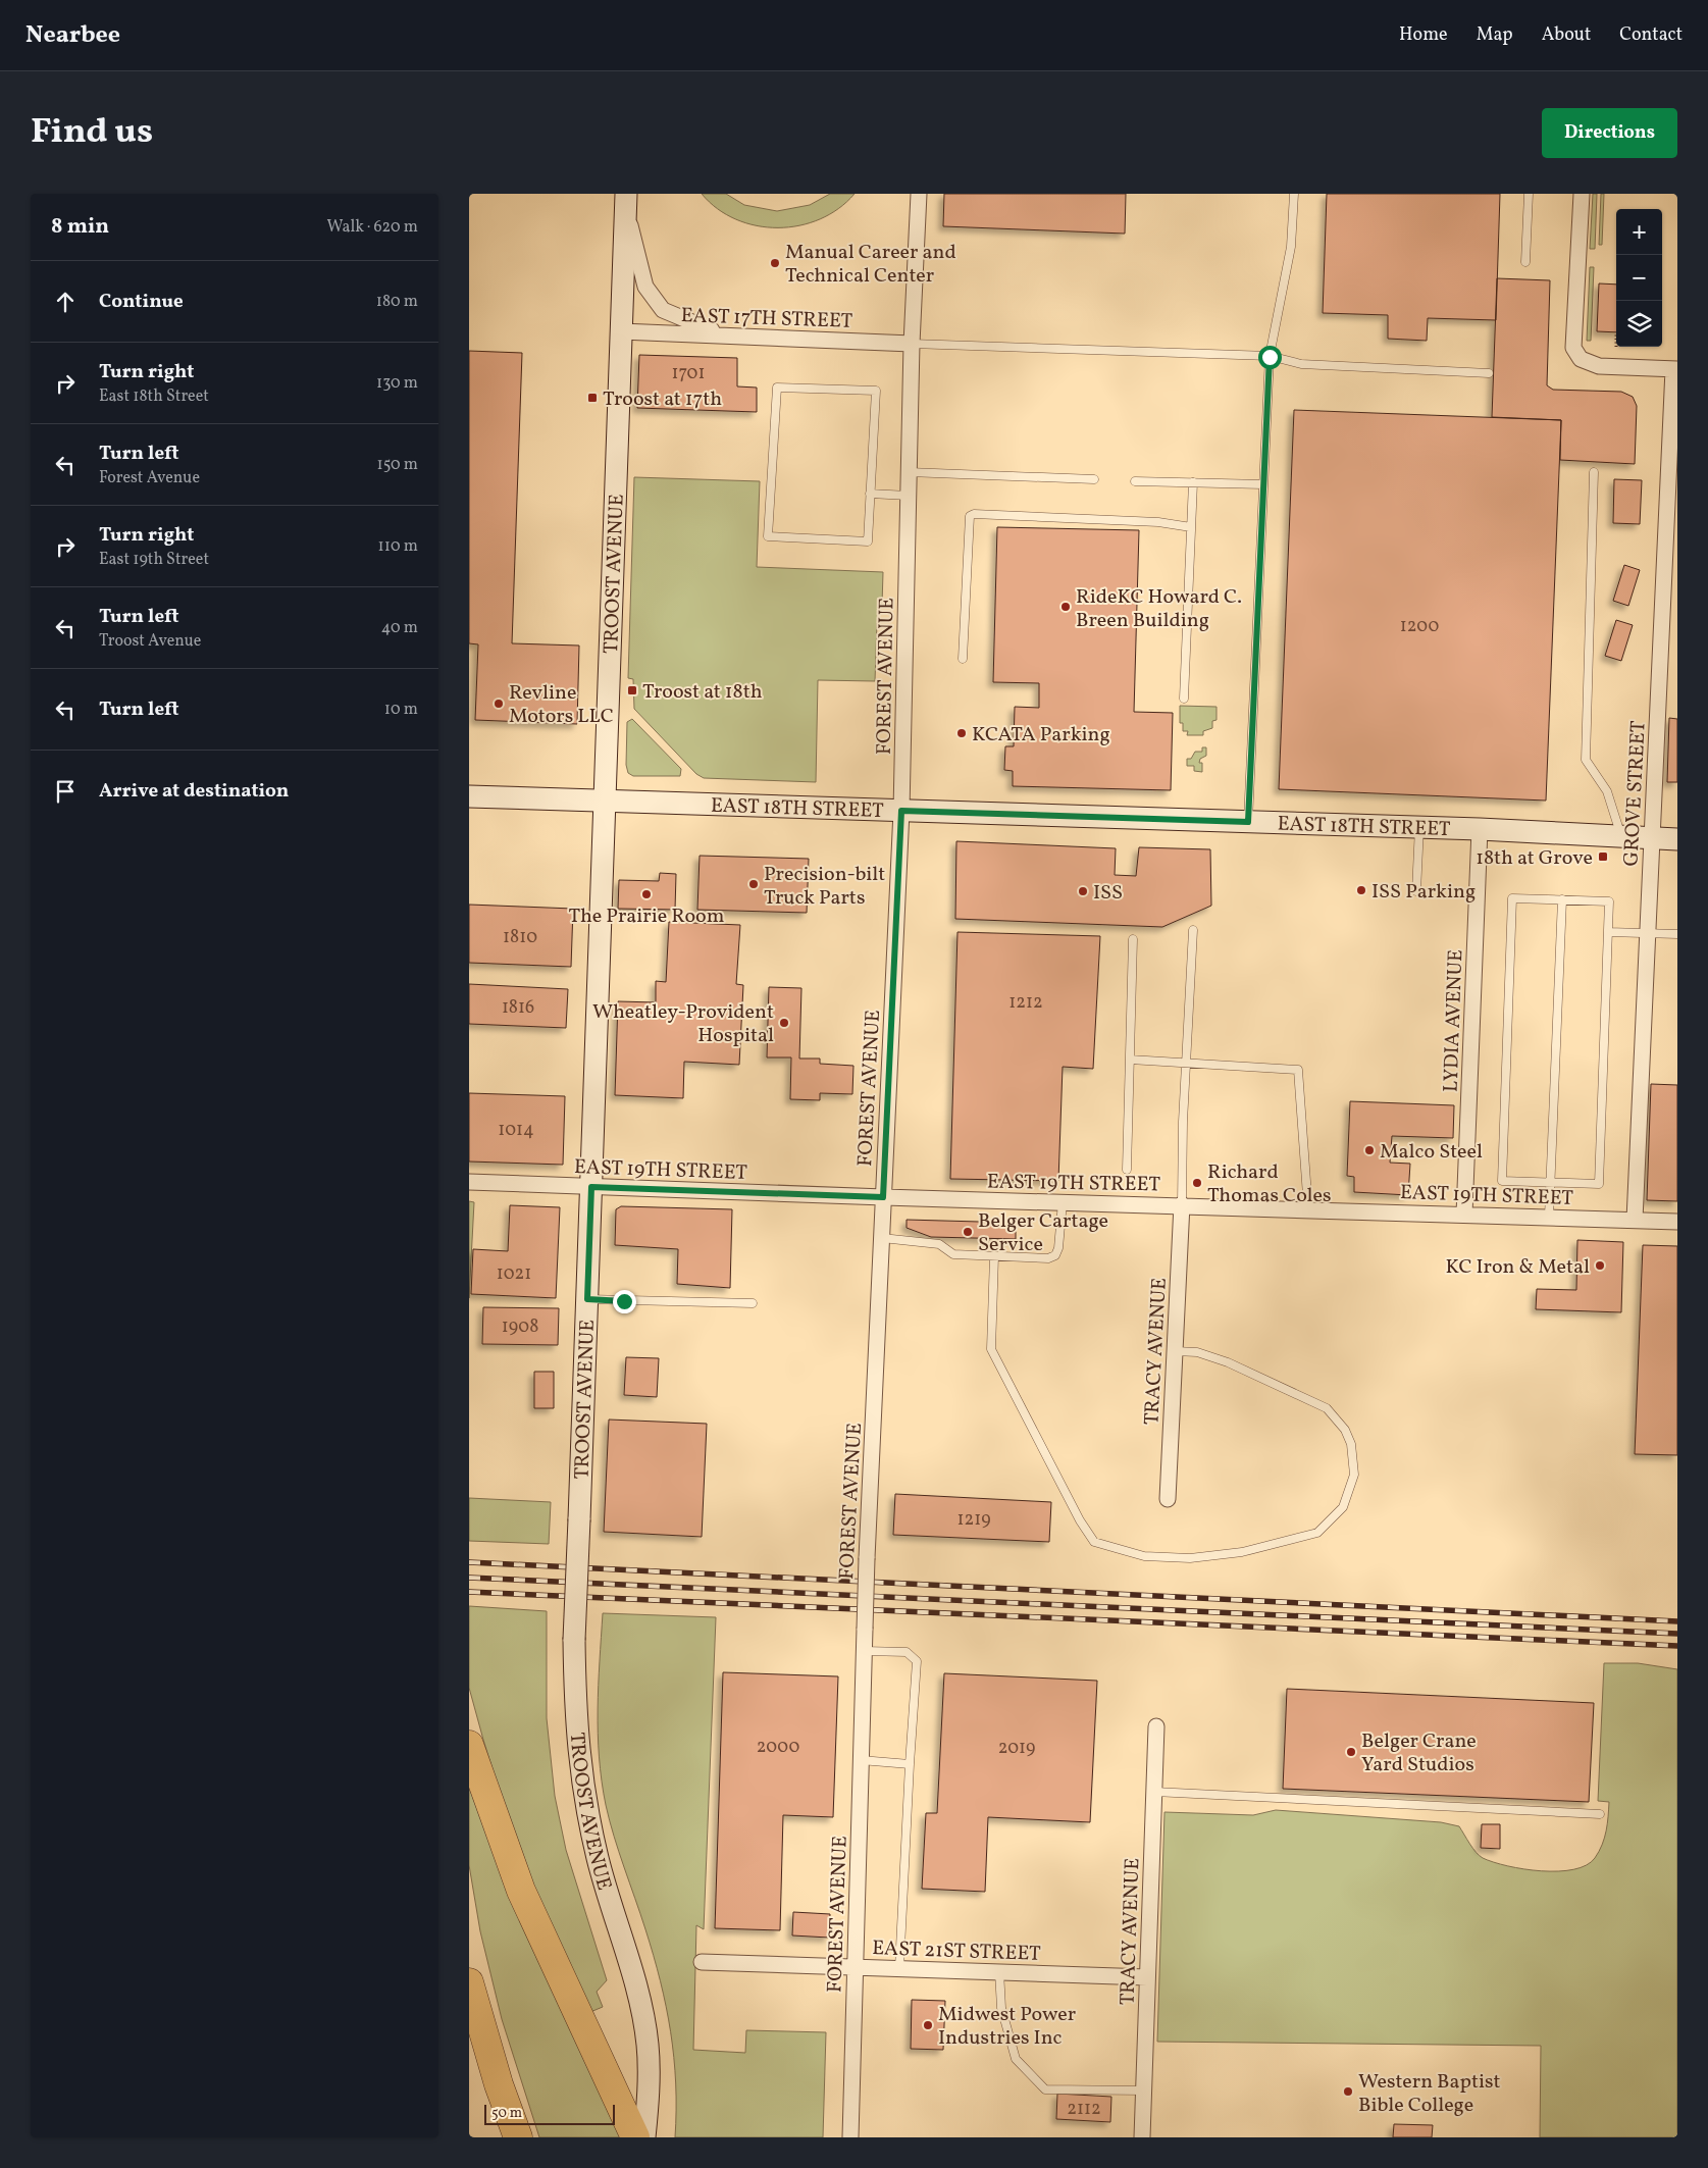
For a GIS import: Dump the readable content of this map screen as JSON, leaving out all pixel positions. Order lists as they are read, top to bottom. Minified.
{"streets":{"main road":["TROOST AVENUE","EAST 18TH STREET"],"street":["EAST 17TH STREET","FOREST AVENUE","GROVE STREET","LYDIA AVENUE","EAST 19TH STREET","TRACY AVENUE","EAST 21ST STREET"]},"crossings":[["EAST 17TH STREET","TROOST AVENUE"],["EAST 17TH STREET","FOREST AVENUE"],["TROOST AVENUE","EAST 18TH STREET"],["TROOST AVENUE","EAST 19TH STREET"],["FOREST AVENUE","EAST 18TH STREET"],["FOREST AVENUE","EAST 19TH STREET"],["FOREST AVENUE","EAST 21ST STREET"],["GROVE STREET","EAST 18TH STREET"],["GROVE STREET","EAST 19TH STREET"],["EAST 18TH STREET","LYDIA AVENUE"],["LYDIA AVENUE","EAST 19TH STREET"],["EAST 19TH STREET","TRACY AVENUE"],["TRACY AVENUE","EAST 21ST STREET"]],"places":{"other":["Manual Career and Technical Center","RideKC Howard C. Breen Building","Revline Motors LLC","KCATA Parking","Precision-bilt Truck Parts","ISS Parking","ISS","The Prairie Room","Wheatley-Provident Hospital","Malco Steel","Richard Thomas Coles","Belger Cartage Service","KC Iron & Metal","Belger Crane Yard Studios","Midwest Power Industries Inc","Western Baptist Bible College"],"transit":["Troost at 17th","Troost at 18th","18th at Grove"]},"house_numbers":["1701","1200","1810","1212","1816","1014","1021","1908","1219","2000","2019","2112"],"scale_bar":"50 m","page":{"header":"Nearbee","nav":["Home","Map","About","Contact"],"title":"Find us","buttons":"Directions","heading":["8 min","Walk · 620 m"],"map_buttons":["+","−"],"list":[["Continue","180 m"],["Turn right","East 18th Street","130 m"],["Turn left","Forest Avenue","150 m"],["Turn right","East 19th Street","110 m"],["Turn left","Troost Avenue","40 m"],["Turn left","10 m"],"Arrive at destination"],"scale":"50 m"}}
